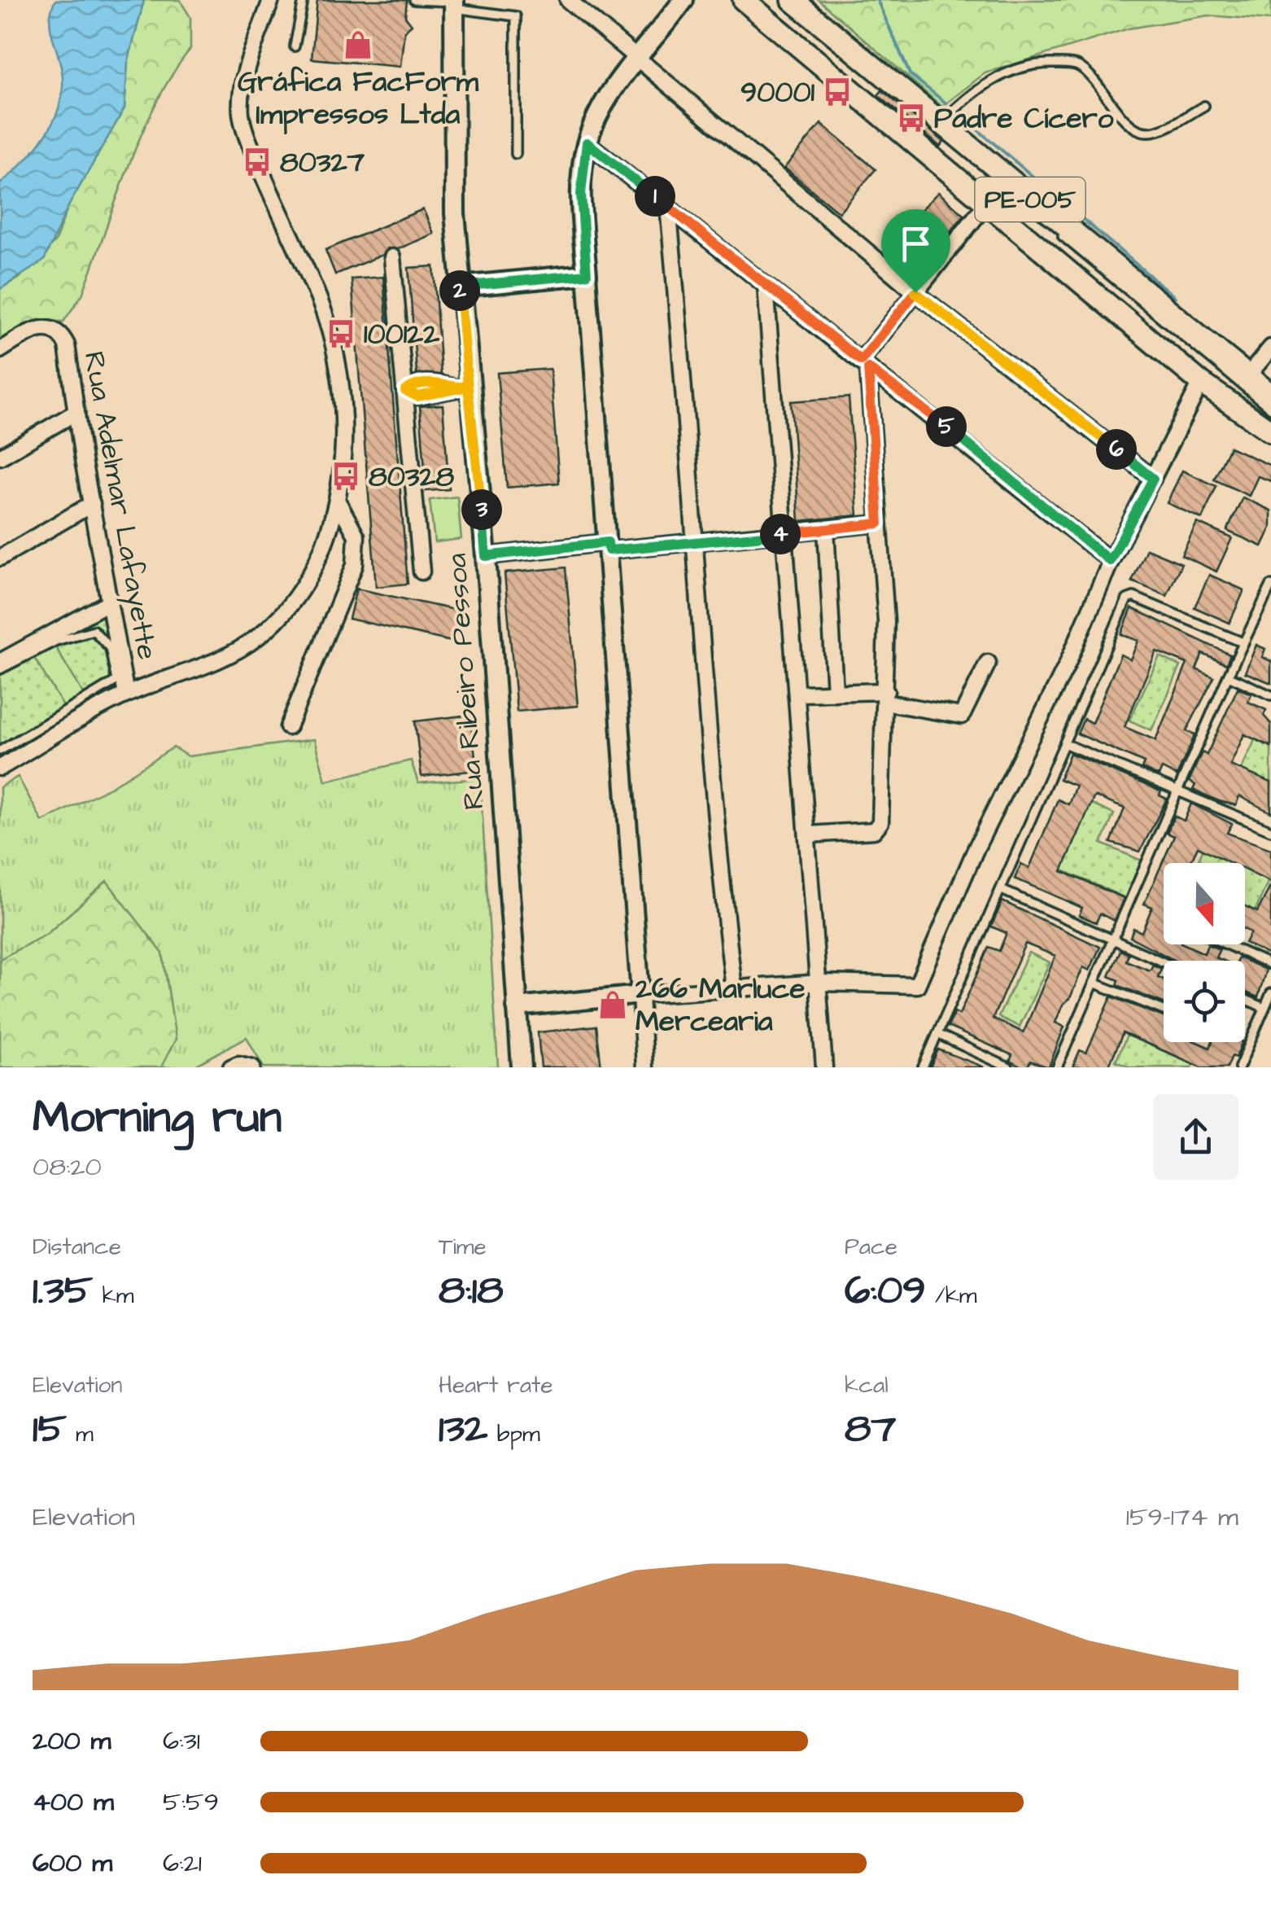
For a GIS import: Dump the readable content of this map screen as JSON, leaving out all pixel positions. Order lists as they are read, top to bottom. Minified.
{"streets":{"main road":["PE-005","Rua Ribeiro Pessoa"],"street":["Rua Adelmar Lafayette"]},"places":{"shop":["Gráfica FacForm Impressos Ltda","266 Marluce Mercearia"],"bus stop":["90001","Padre Cícero","80327","100122","80328"]},"north":"bottom","page":{"pins":["1","2","5","6","3","4"],"heading":["Morning run","08:20"],"stats":[["Distance","1.35 km"],["Time","8:18"],["Pace","6:09 /km"],["Elevation","15 m"],["Heart rate","132 bpm"],["kcal","87"]],"chart":["Elevation","159–174 m"],"list":[{"name":"200 m","note":"6:31"},{"name":"400 m","note":"5:59"},{"name":"600 m","note":"6:21"}]}}
